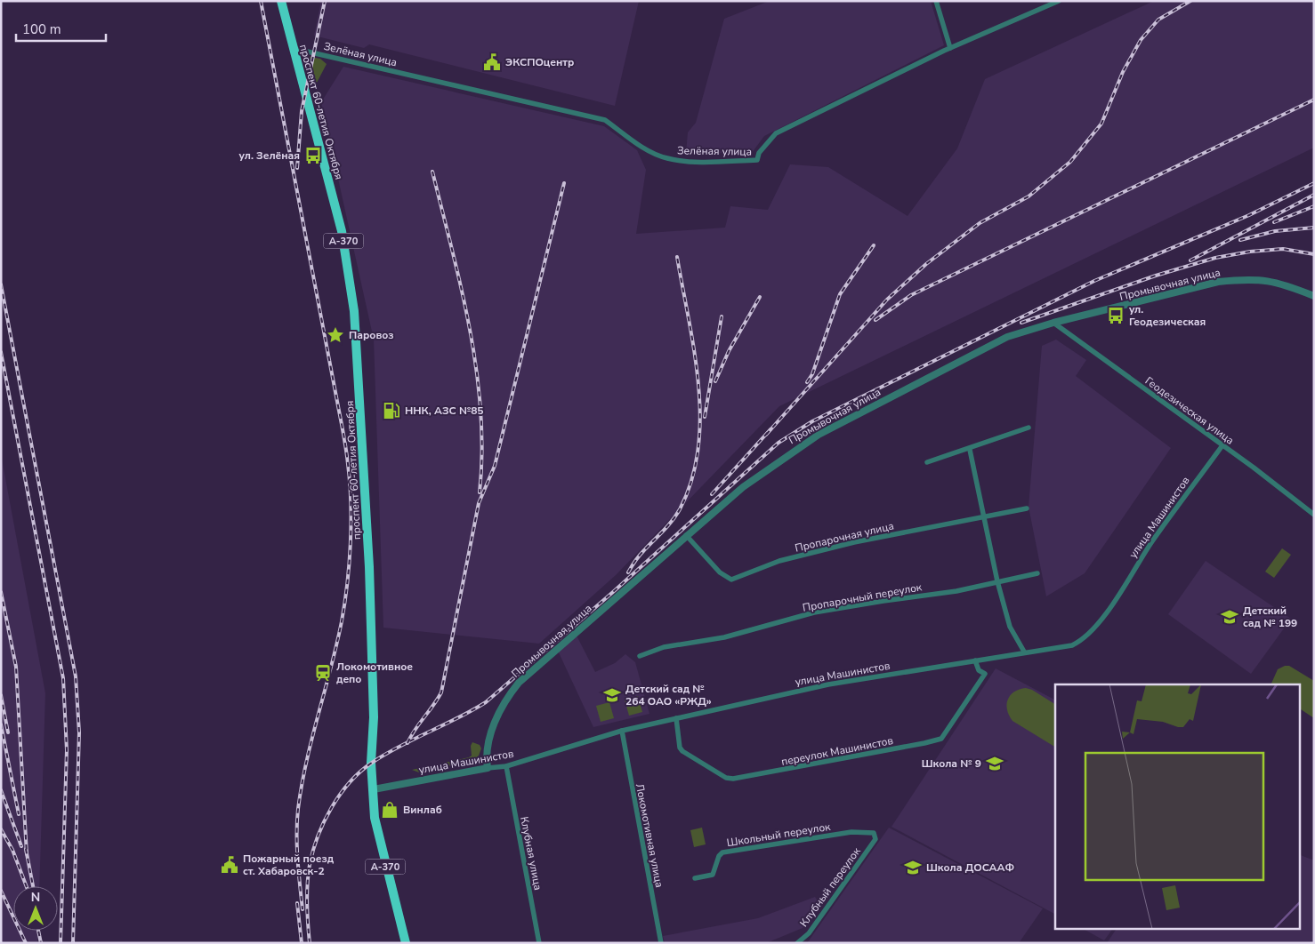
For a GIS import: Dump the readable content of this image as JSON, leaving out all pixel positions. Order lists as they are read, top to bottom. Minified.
{"streets":{"highway":["проспект 60-летия Октября","А-370"],"street":["Зелёная улица","Промывочная улица","Геодезическая улица","улица Машинистов","Пропарочная улица","Пропарочный переулок","переулок Машинистов","Школьный переулок","Локомотивная улица","Клубная улица","Клубный переулок"]},"crossings":[["Зелёная улица","проспект 60-летия Октября"],["проспект 60-летия Октября","улица Машинистов"],["Промывочная улица","Геодезическая улица"],["Промывочная улица","улица Машинистов"],["Промывочная улица","Пропарочная улица"],["Геодезическая улица","улица Машинистов"],["улица Машинистов","переулок Машинистов"],["улица Машинистов","Локомотивная улица"],["улица Машинистов","Клубная улица"],["Школьный переулок","Клубный переулок"]],"places":{"public building":["ЭКСПОцентр","Пожарный поезд ст. Хабаровск-2"],"bus stop":["ул. Зелёная","ул. Геодезическая"],"place":["Паровоз"],"fuel station":["ННК, АЗС №85"],"school or university":["Детский сад № 199","Детский сад № 264 ОАО «РЖД»","Школа № 9","Школа ДОСААФ"],"station":["Локомотивное депо"],"shop":["Винлаб"]},"scale_bar":"100 m","north":"top"}
